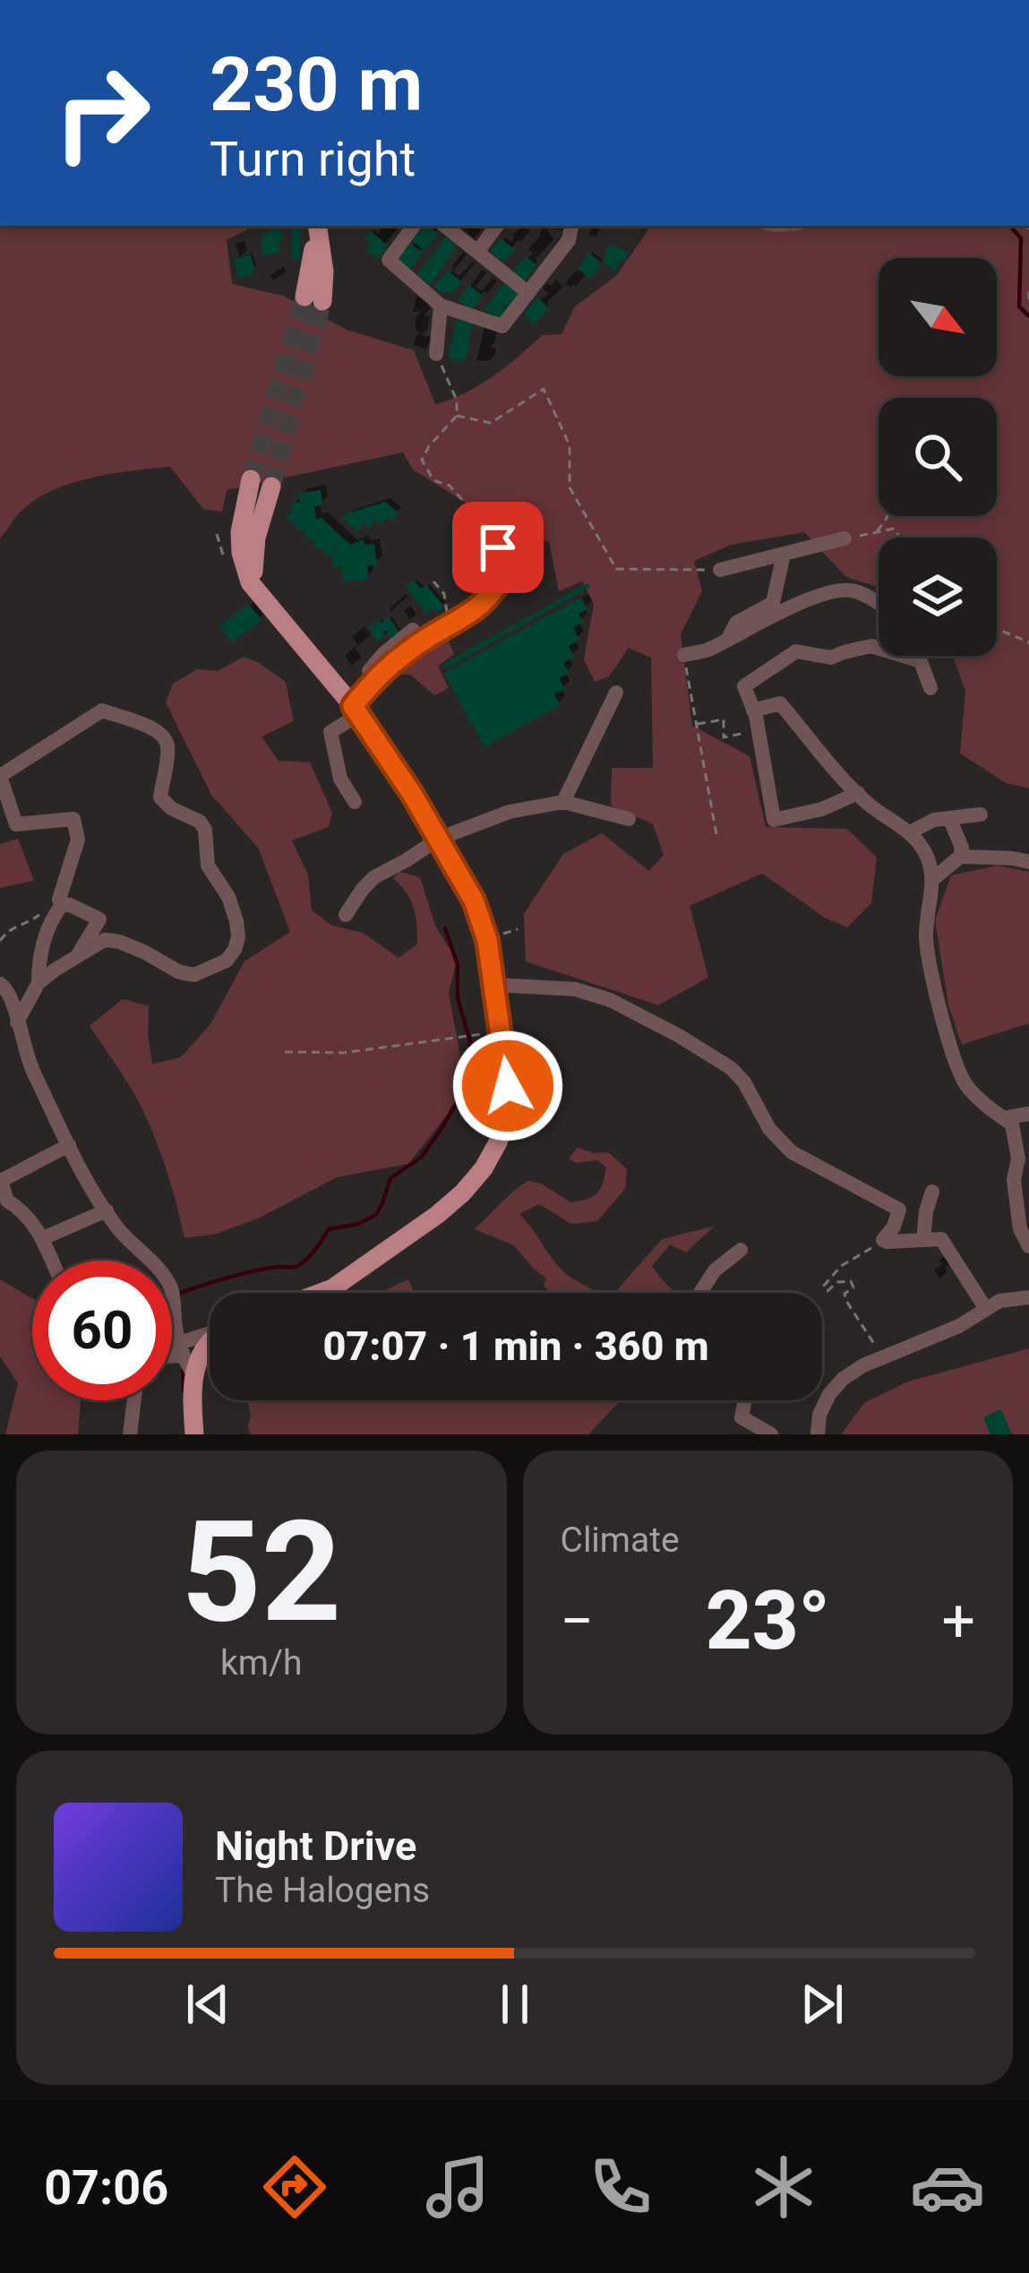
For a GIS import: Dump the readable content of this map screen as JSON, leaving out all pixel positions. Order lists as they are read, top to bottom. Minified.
{"north":"bottom right","page":{"turn":["230 m","Turn right"],"limit":"60","trip":"07:07 · 1 min · 360 m","tile":[["52","km/h"],"Climate"],"heat":["−","23°","+"],"song":["Night Drive","The Halogens"],"tabs":"07:06"}}
